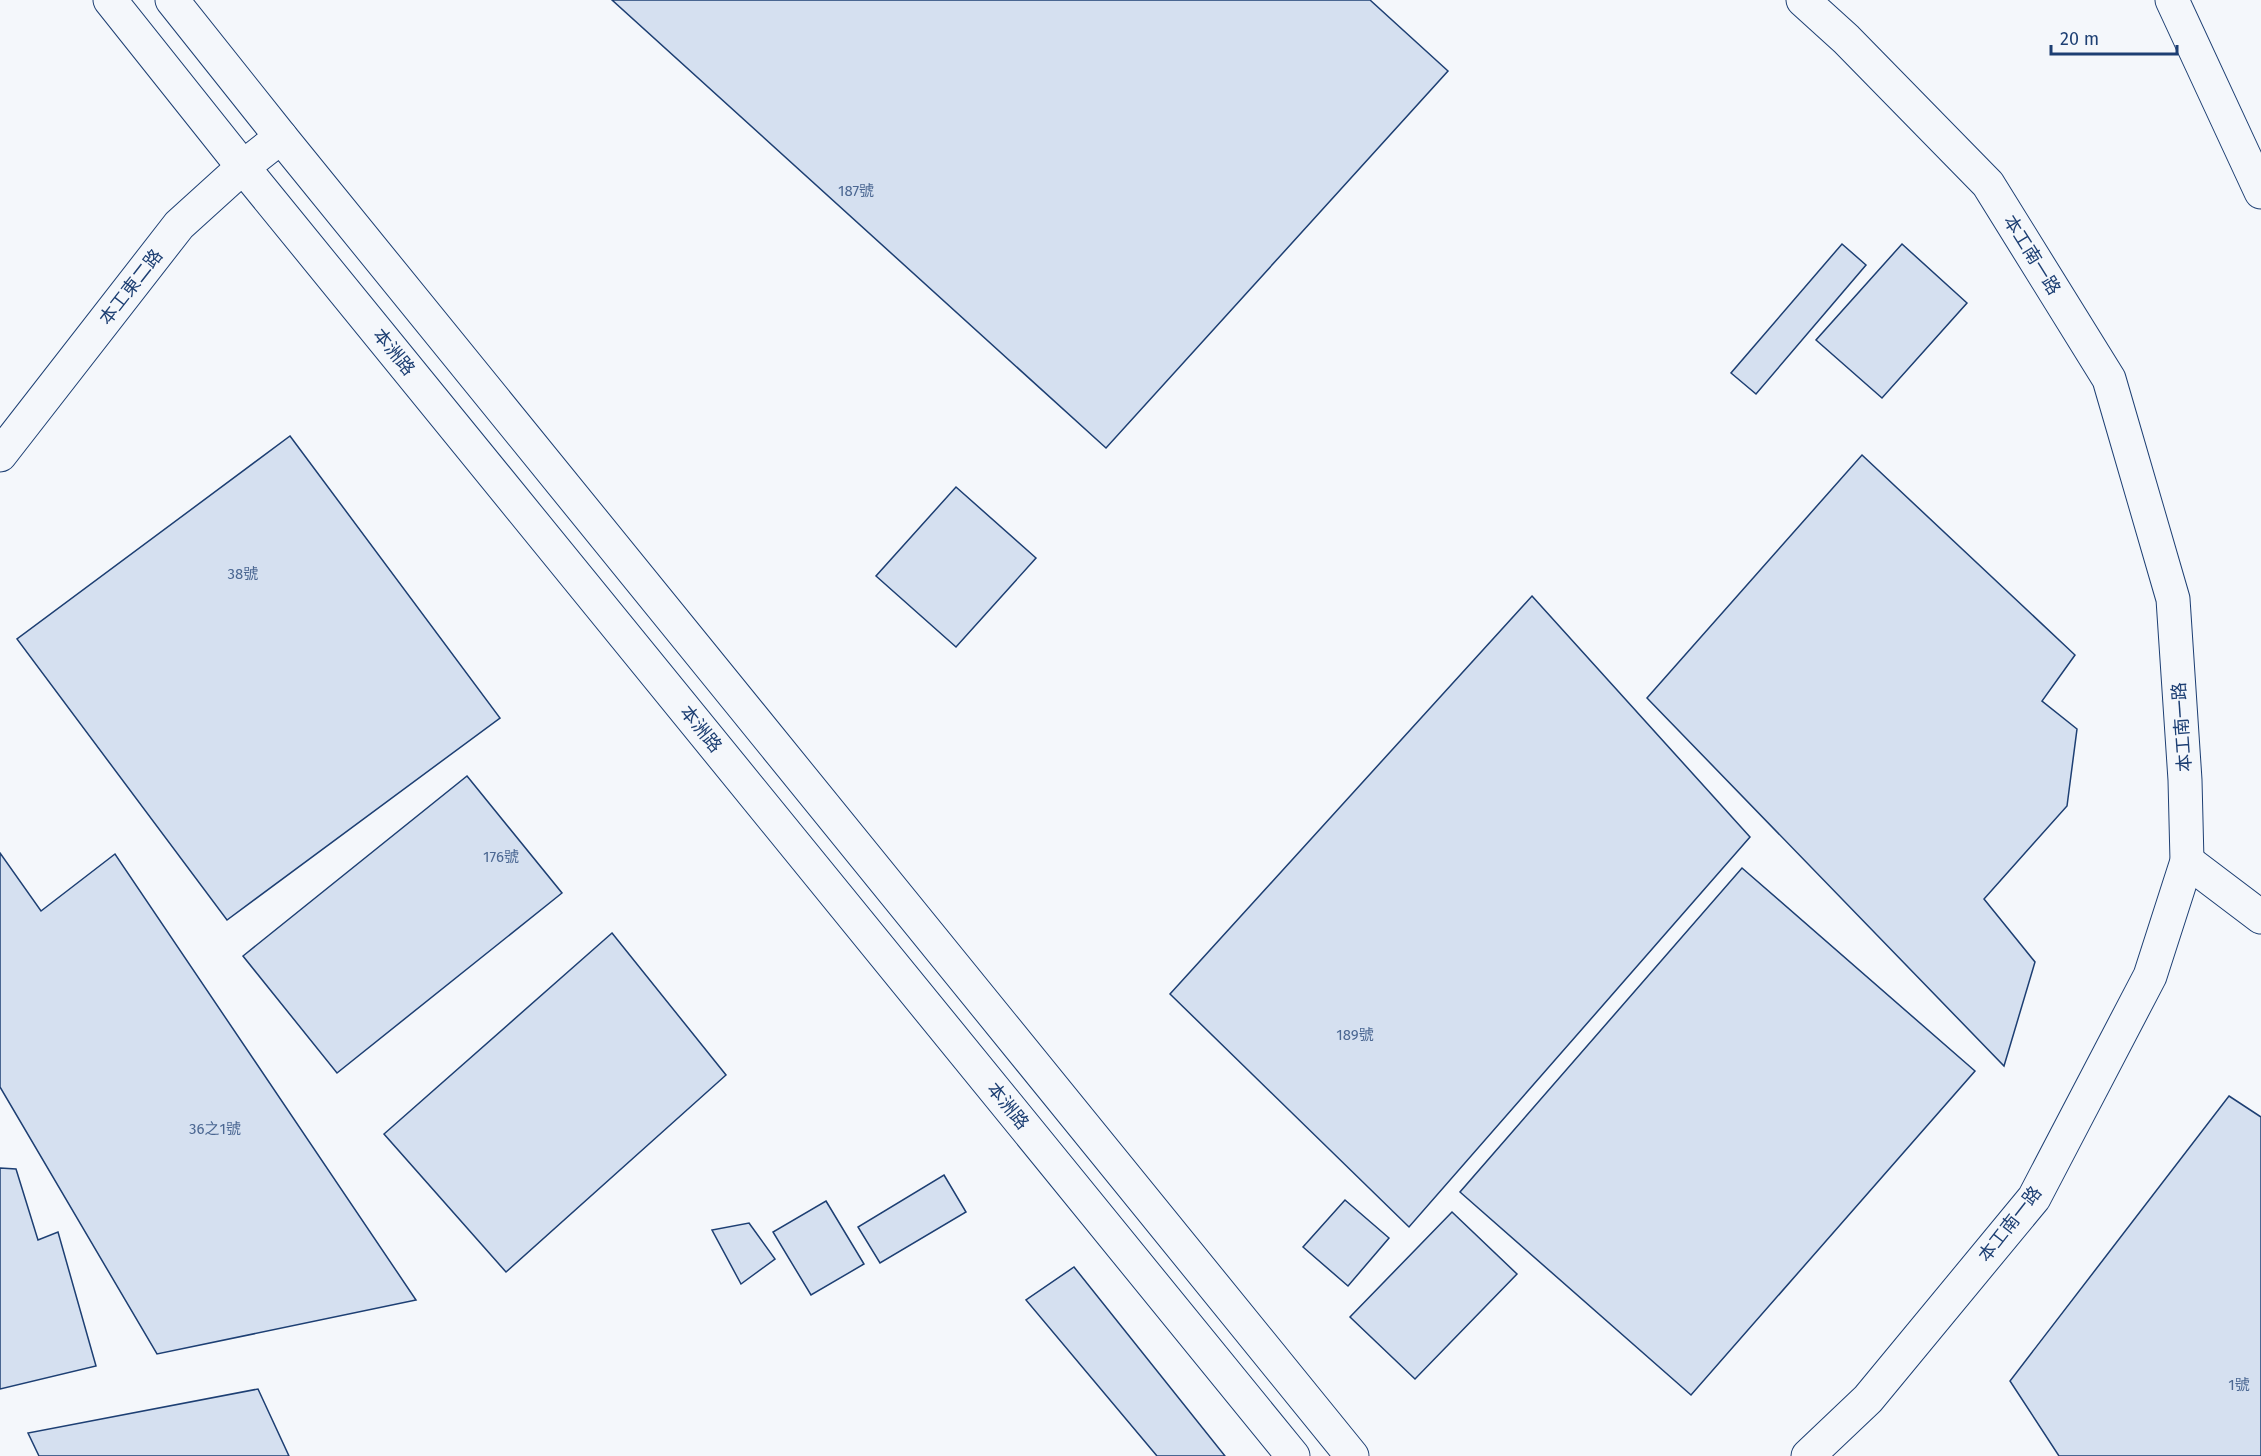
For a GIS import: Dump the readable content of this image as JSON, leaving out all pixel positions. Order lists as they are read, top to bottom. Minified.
{"streets":{"main road":["本工南一路","本工東二路","本洲路"]},"crossings":[["本工東二路","本洲路"]],"house_numbers":["187號","38號","176號","189號","36之1號","1號"],"scale_bar":"20 m"}
